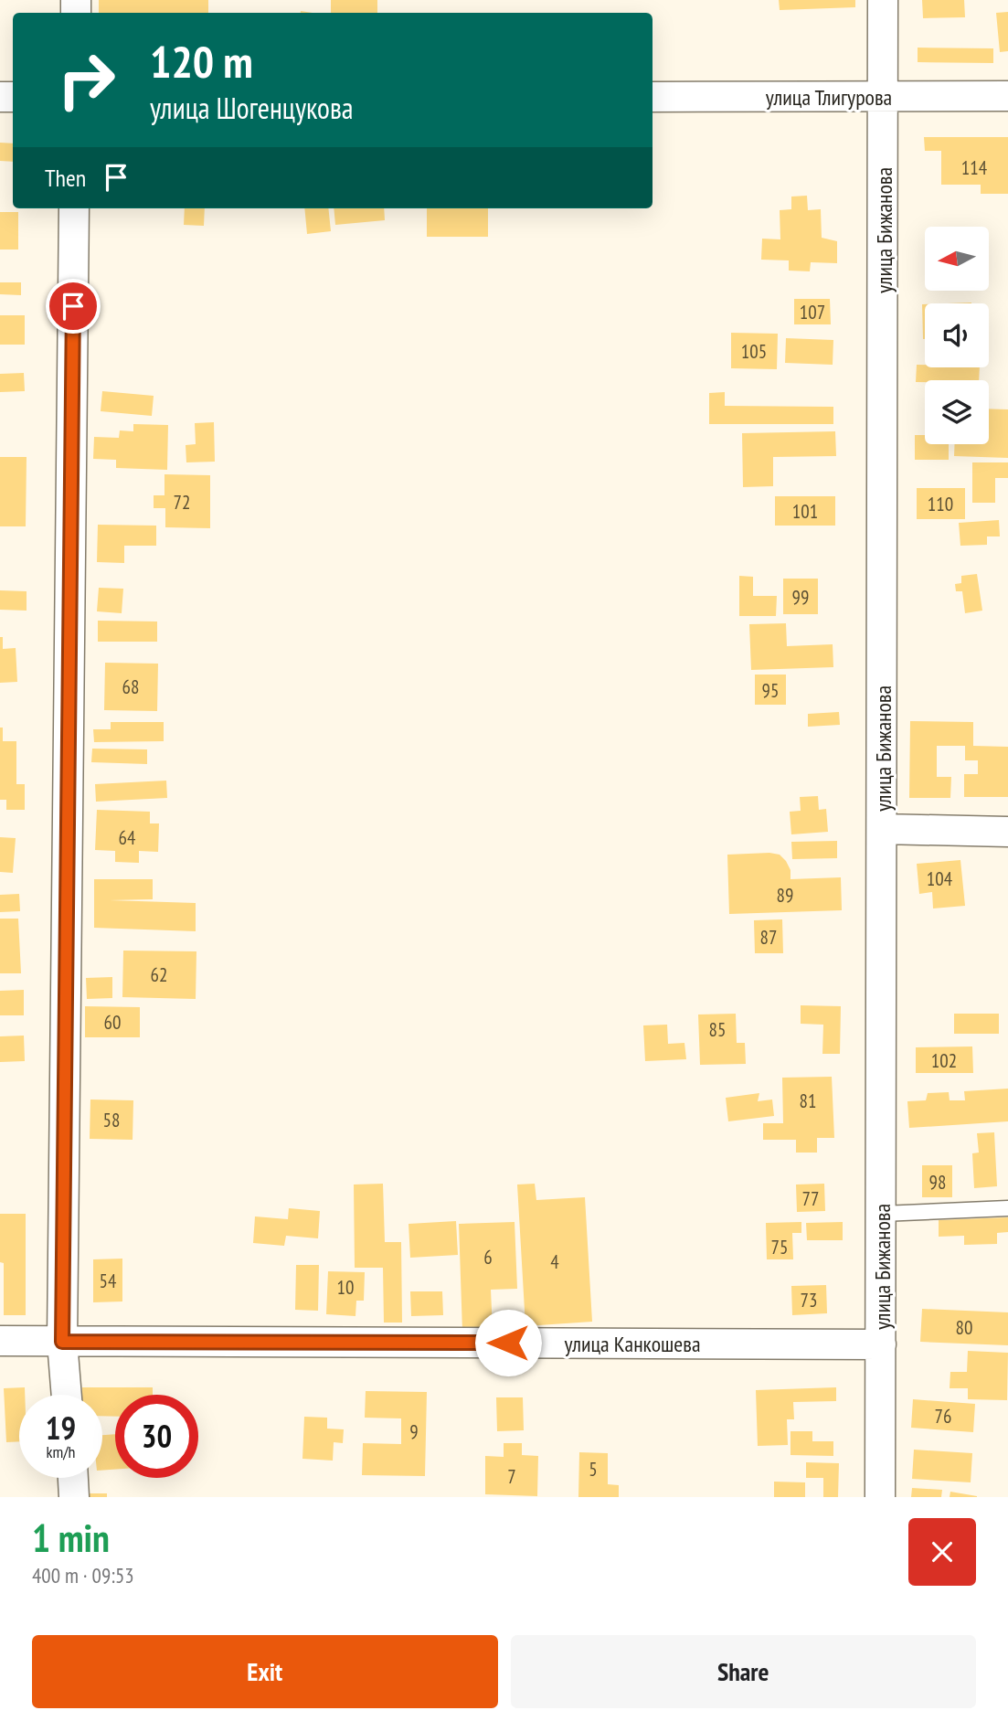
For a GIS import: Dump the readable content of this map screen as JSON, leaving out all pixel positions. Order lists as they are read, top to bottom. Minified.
{"streets":{"street":["улица Тлигурова","улица Бижанова","улица Канкошева"]},"crossings":[["улица Тлигурова","улица Бижанова"],["улица Бижанова","улица Канкошева"]],"house_numbers":["114","107","105","72","110","101","99","68","95","64","104","89","87","62","60","85","102","81","58","98","77","75","6","4","54","10","73","80","76","9","5","7"],"north":"left","page":{"turn":["120 m","улица Шогенцукова"],"then":"Then","speed":"19 km/h","limit":"30","heading":["1 min","400 m · 09:53"],"buttons":["Exit","Share"]}}
